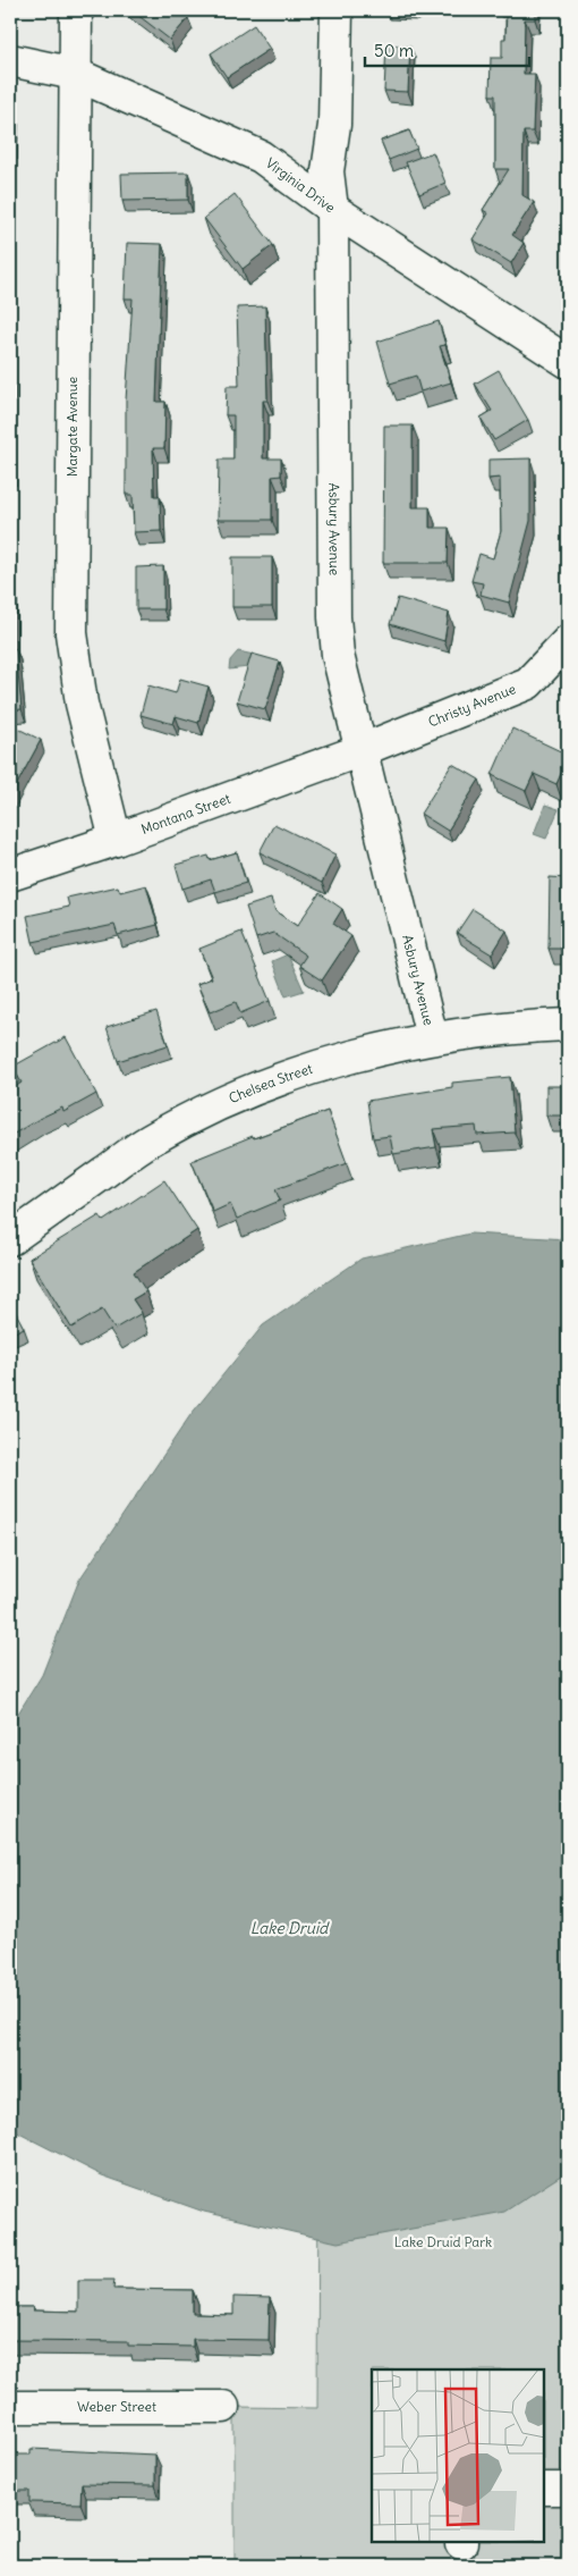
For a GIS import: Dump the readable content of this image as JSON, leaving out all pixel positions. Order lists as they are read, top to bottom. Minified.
{"streets":{"street":["Virginia Drive","Margate Avenue","Asbury Avenue","Christy Avenue","Montana Street","Chelsea Street","Weber Street"]},"crossings":[["Virginia Drive","Margate Avenue"],["Virginia Drive","Asbury Avenue"],["Margate Avenue","Montana Street"],["Asbury Avenue","Christy Avenue"],["Asbury Avenue","Montana Street"],["Asbury Avenue","Chelsea Street"],["Christy Avenue","Montana Street"]],"water":["Lake Druid"],"parks":["Lake Druid Park"],"scale_bar":"50 m"}
